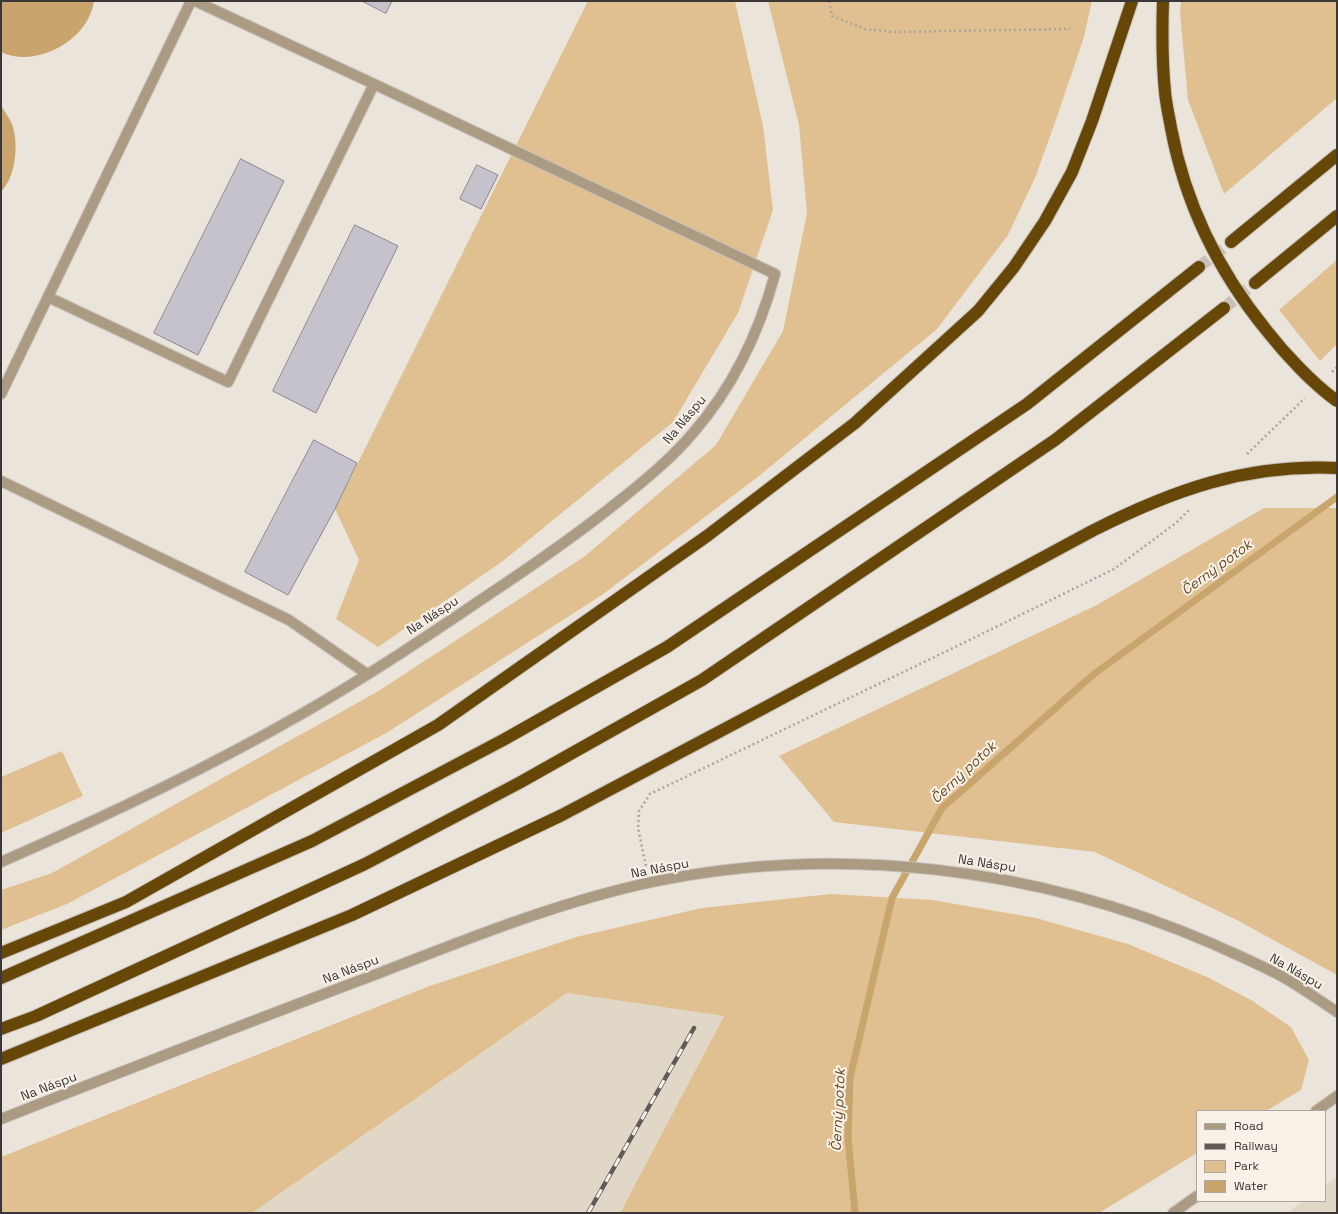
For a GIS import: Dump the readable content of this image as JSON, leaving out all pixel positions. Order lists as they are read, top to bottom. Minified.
{"streets":{"street":["Na Náspu"]},"water":["Černý potok"],"legend":["Road","Railway","Park","Water"]}
